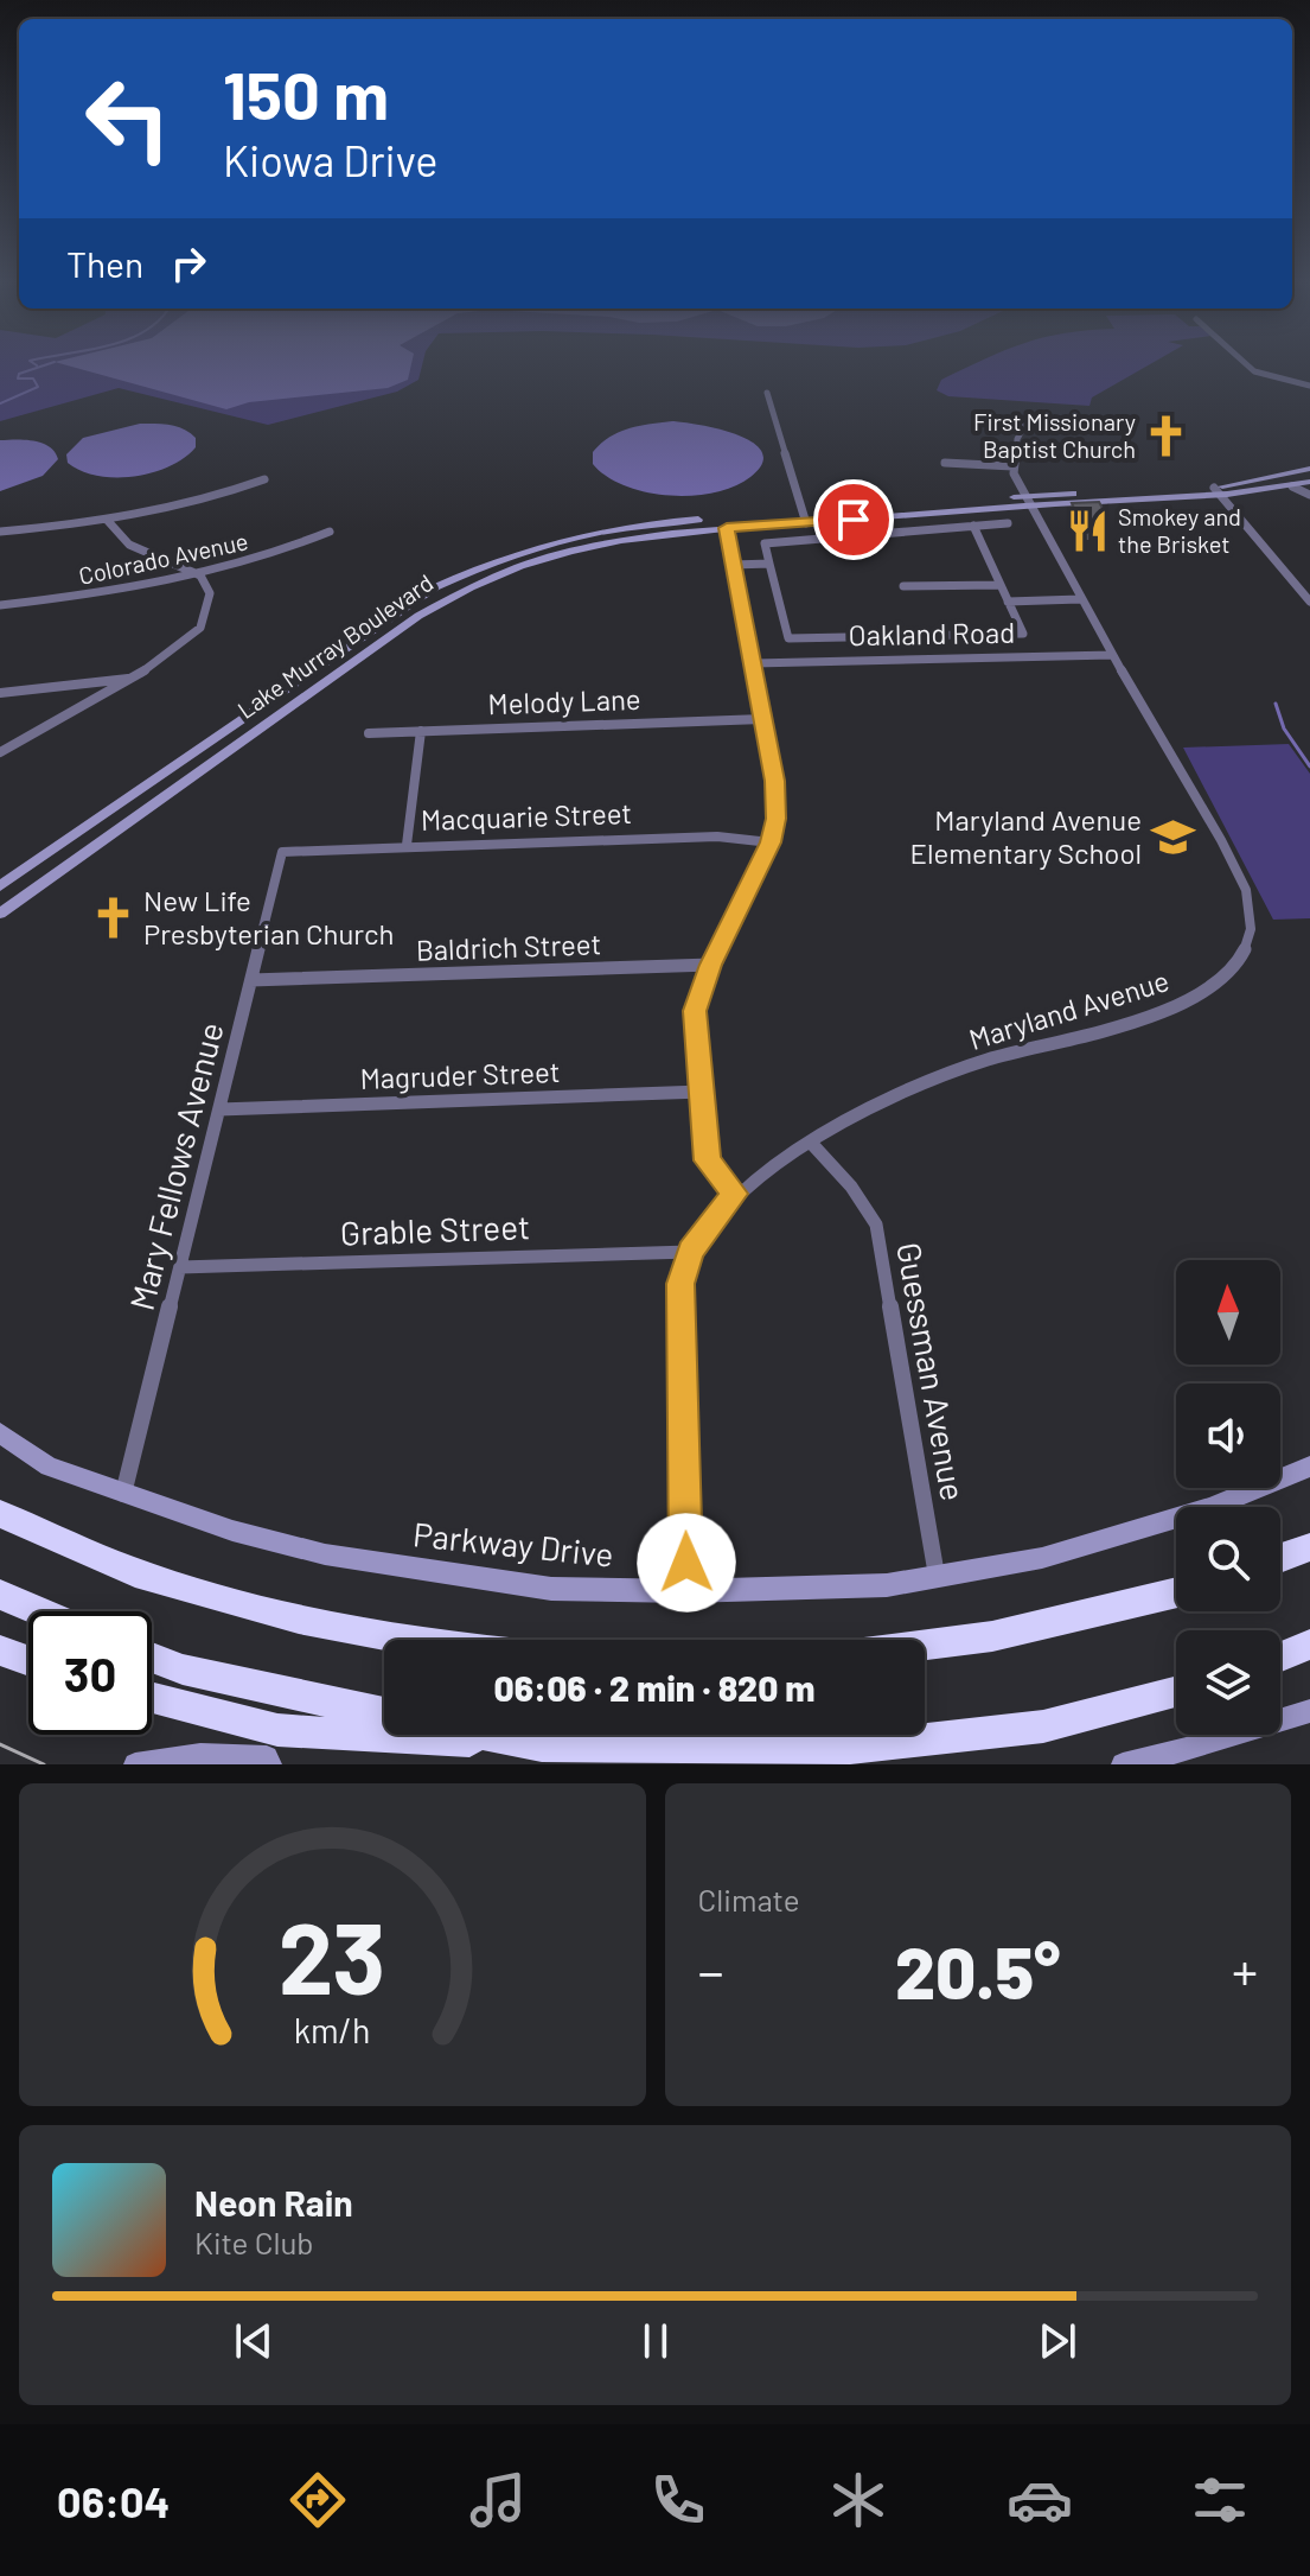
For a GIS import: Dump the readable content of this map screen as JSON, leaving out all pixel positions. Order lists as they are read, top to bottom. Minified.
{"streets":{"main road":["Lake Murray Boulevard","Parkway Drive"],"street":["Colorado Avenue","Oakland Road","Melody Lane","Macquarie Street","Baldrich Street","Maryland Avenue","Magruder Street","Mary Fellows Avenue","Grable Street","Guessman Avenue"]},"crossings":[["Oakland Road","Maryland Avenue"],["Lake Murray Boulevard","Maryland Avenue"],["Macquarie Street","Mary Fellows Avenue"],["Baldrich Street","Mary Fellows Avenue"],["Maryland Avenue","Grable Street"],["Maryland Avenue","Guessman Avenue"],["Maryland Avenue","Parkway Drive"],["Magruder Street","Mary Fellows Avenue"],["Mary Fellows Avenue","Grable Street"],["Mary Fellows Avenue","Parkway Drive"],["Guessman Avenue","Parkway Drive"]],"places":{"church":["First Missionary Baptist Church","New Life Presbyterian Church"],"restaurant":["Smokey and the Brisket"],"school or university":["Maryland Avenue Elementary School"]},"north":"top","page":{"turn":["150 m","Kiowa Drive"],"then":"Then","limit":"30","trip":"06:06 · 2 min · 820 m","tile":"Climate","heat":["−","20.5°","+"],"song":["Neon Rain","Kite Club"],"tabs":"06:04","gauge":["23","km/h"]}}
